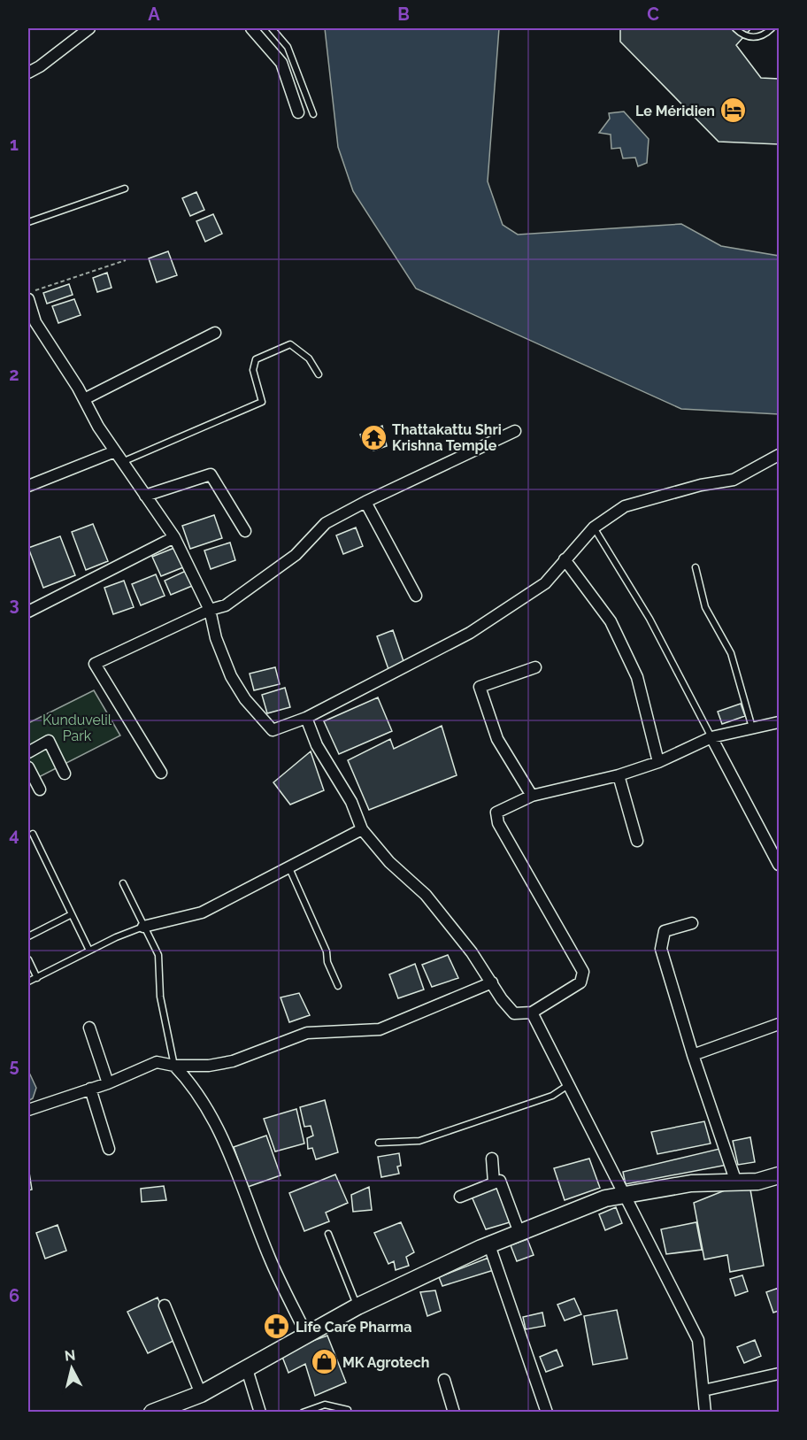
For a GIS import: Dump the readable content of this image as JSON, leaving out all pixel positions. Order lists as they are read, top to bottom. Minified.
{"parks":["Kunduvelil Park"],"places":{"hotel":["Le Méridien"],"temple":["Thattakattu Shri Krishna Temple"],"pharmacy":["Life Care Pharma"],"shop":["MK Agrotech"]},"north":"top","grid":{"columns":["A","B","C"],"rows":["1","2","3","4","5","6"]}}
